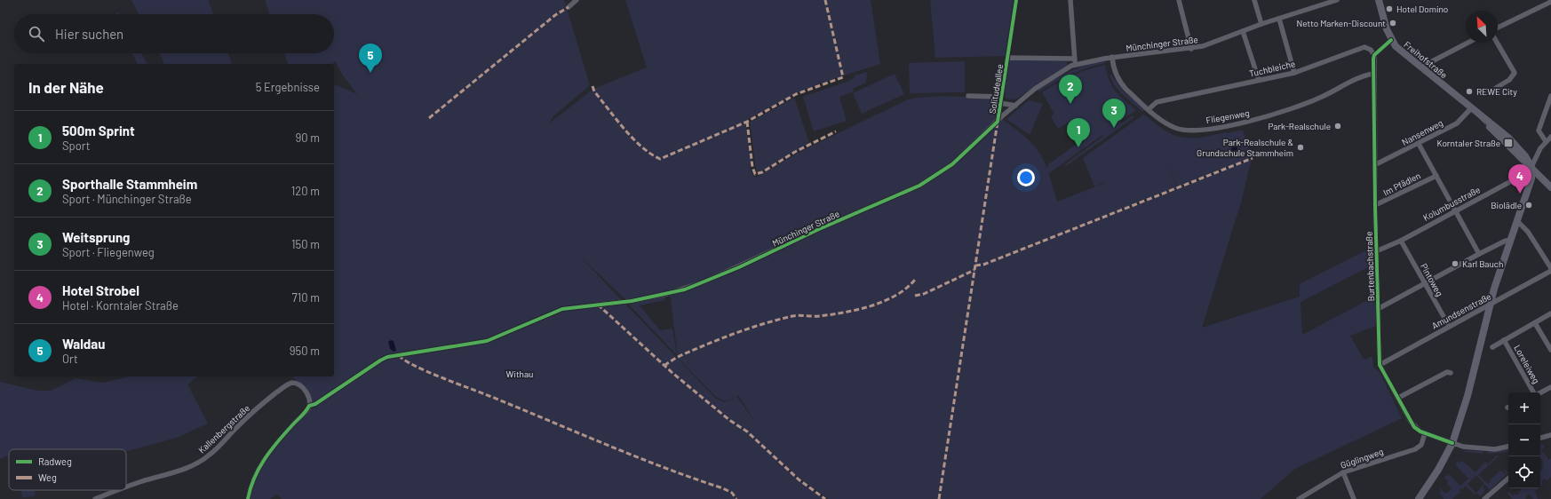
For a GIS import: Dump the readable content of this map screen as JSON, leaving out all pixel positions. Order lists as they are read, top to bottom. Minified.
{"streets":{"street":["Münchinger Straße","Freihofstraße","Tuchbleiche","Solitudeallee","Fliegenweg","Nansenweg","Im Pfädlen","Kolumbusstraße","Burtenbachstraße","Pintoweg","Amundsenstraße","Loreleiweg","Kallenbergstraße","Güglingweg"]},"crossings":[["Münchinger Straße","Solitudeallee"],["Münchinger Straße","Fliegenweg"],["Freihofstraße","Nansenweg"],["Freihofstraße","Kolumbusstraße"],["Tuchbleiche","Fliegenweg"],["Tuchbleiche","Burtenbachstraße"],["Fliegenweg","Burtenbachstraße"],["Nansenweg","Burtenbachstraße"],["Im Pfädlen","Burtenbachstraße"],["Kolumbusstraße","Burtenbachstraße"],["Kolumbusstraße","Pintoweg"],["Burtenbachstraße","Amundsenstraße"],["Burtenbachstraße","Güglingweg"],["Pintoweg","Amundsenstraße"]],"parks":["Withau"],"places":{"other":["Hotel Domino","Netto Marken-Discount","REWE City","Park-Realschule","Park-Realschule & Grundschule Stammheim","Biolädle","Karl Bauch"],"transit":["Korntaler Straße"]},"legend":["Radweg","Weg"],"north":"top left","page":{"search":"Hier suchen","pins":["5","2","3","1","4"],"heading":["In der Nähe","5 Ergebnisse"],"list":[{"mark":"1","name":"500m Sprint","note":"Sport","value":"90 m"},{"mark":"2","name":"Sporthalle Stammheim","note":"Sport · Münchinger Straße","value":"120 m"},{"mark":"3","name":"Weitsprung","note":"Sport · Fliegenweg","value":"150 m"},{"mark":"4","name":"Hotel Strobel","note":"Hotel · Korntaler Straße","value":"710 m"},{"mark":"5","name":"Waldau","note":"Ort","value":"950 m"}],"map_buttons":["+","−"]}}
